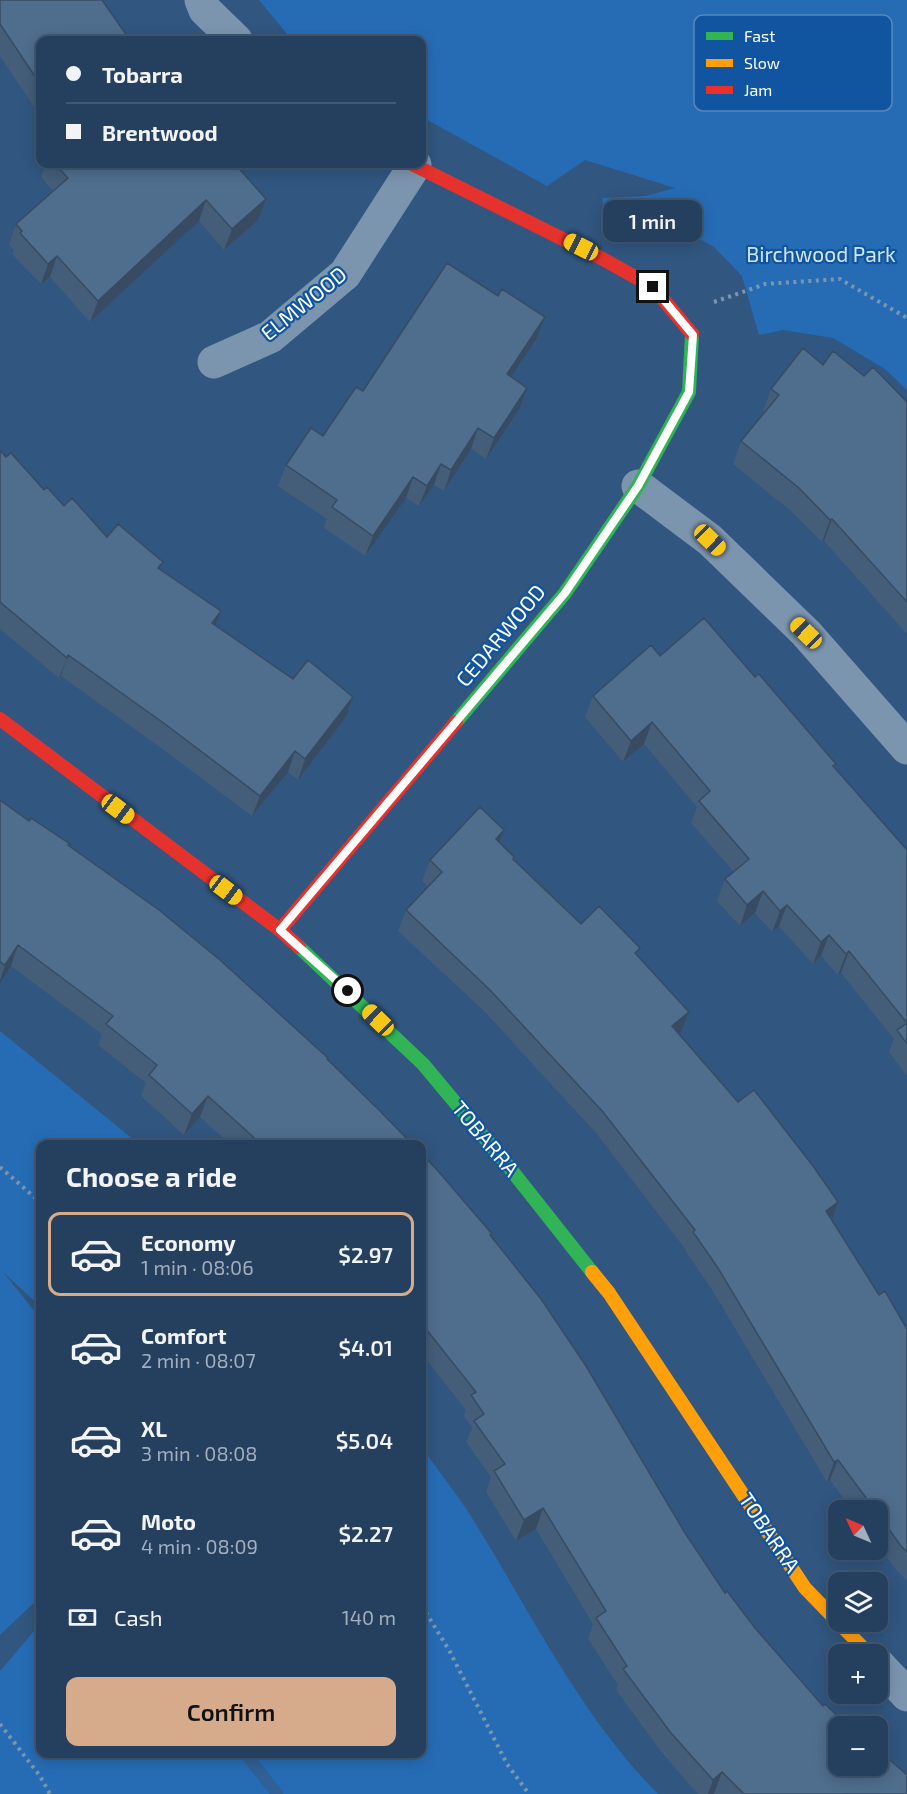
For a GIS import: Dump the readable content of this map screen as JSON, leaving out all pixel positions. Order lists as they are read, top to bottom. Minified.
{"streets":{"street":["ELMWOOD","CEDARWOOD","TOBARRA"]},"crossings":[["CEDARWOOD","TOBARRA"]],"parks":["Birchwood Park"],"legend":["Fast","Slow","Jam"],"north":"top left","page":{"banner":["Tobarra","Brentwood"],"bubble":"1 min","heading":"Choose a ride","list":[{"name":"Economy","note":"1 min · 08:06","value":"$2.97"},{"name":"Comfort","note":"2 min · 08:07","value":"$4.01"},{"name":"XL","note":"3 min · 08:08","value":"$5.04"},{"name":"Moto","note":"4 min · 08:09","value":"$2.27"}],"map_buttons":["+","−"],"pay":["Cash","140 m"],"buttons":"Confirm"}}
